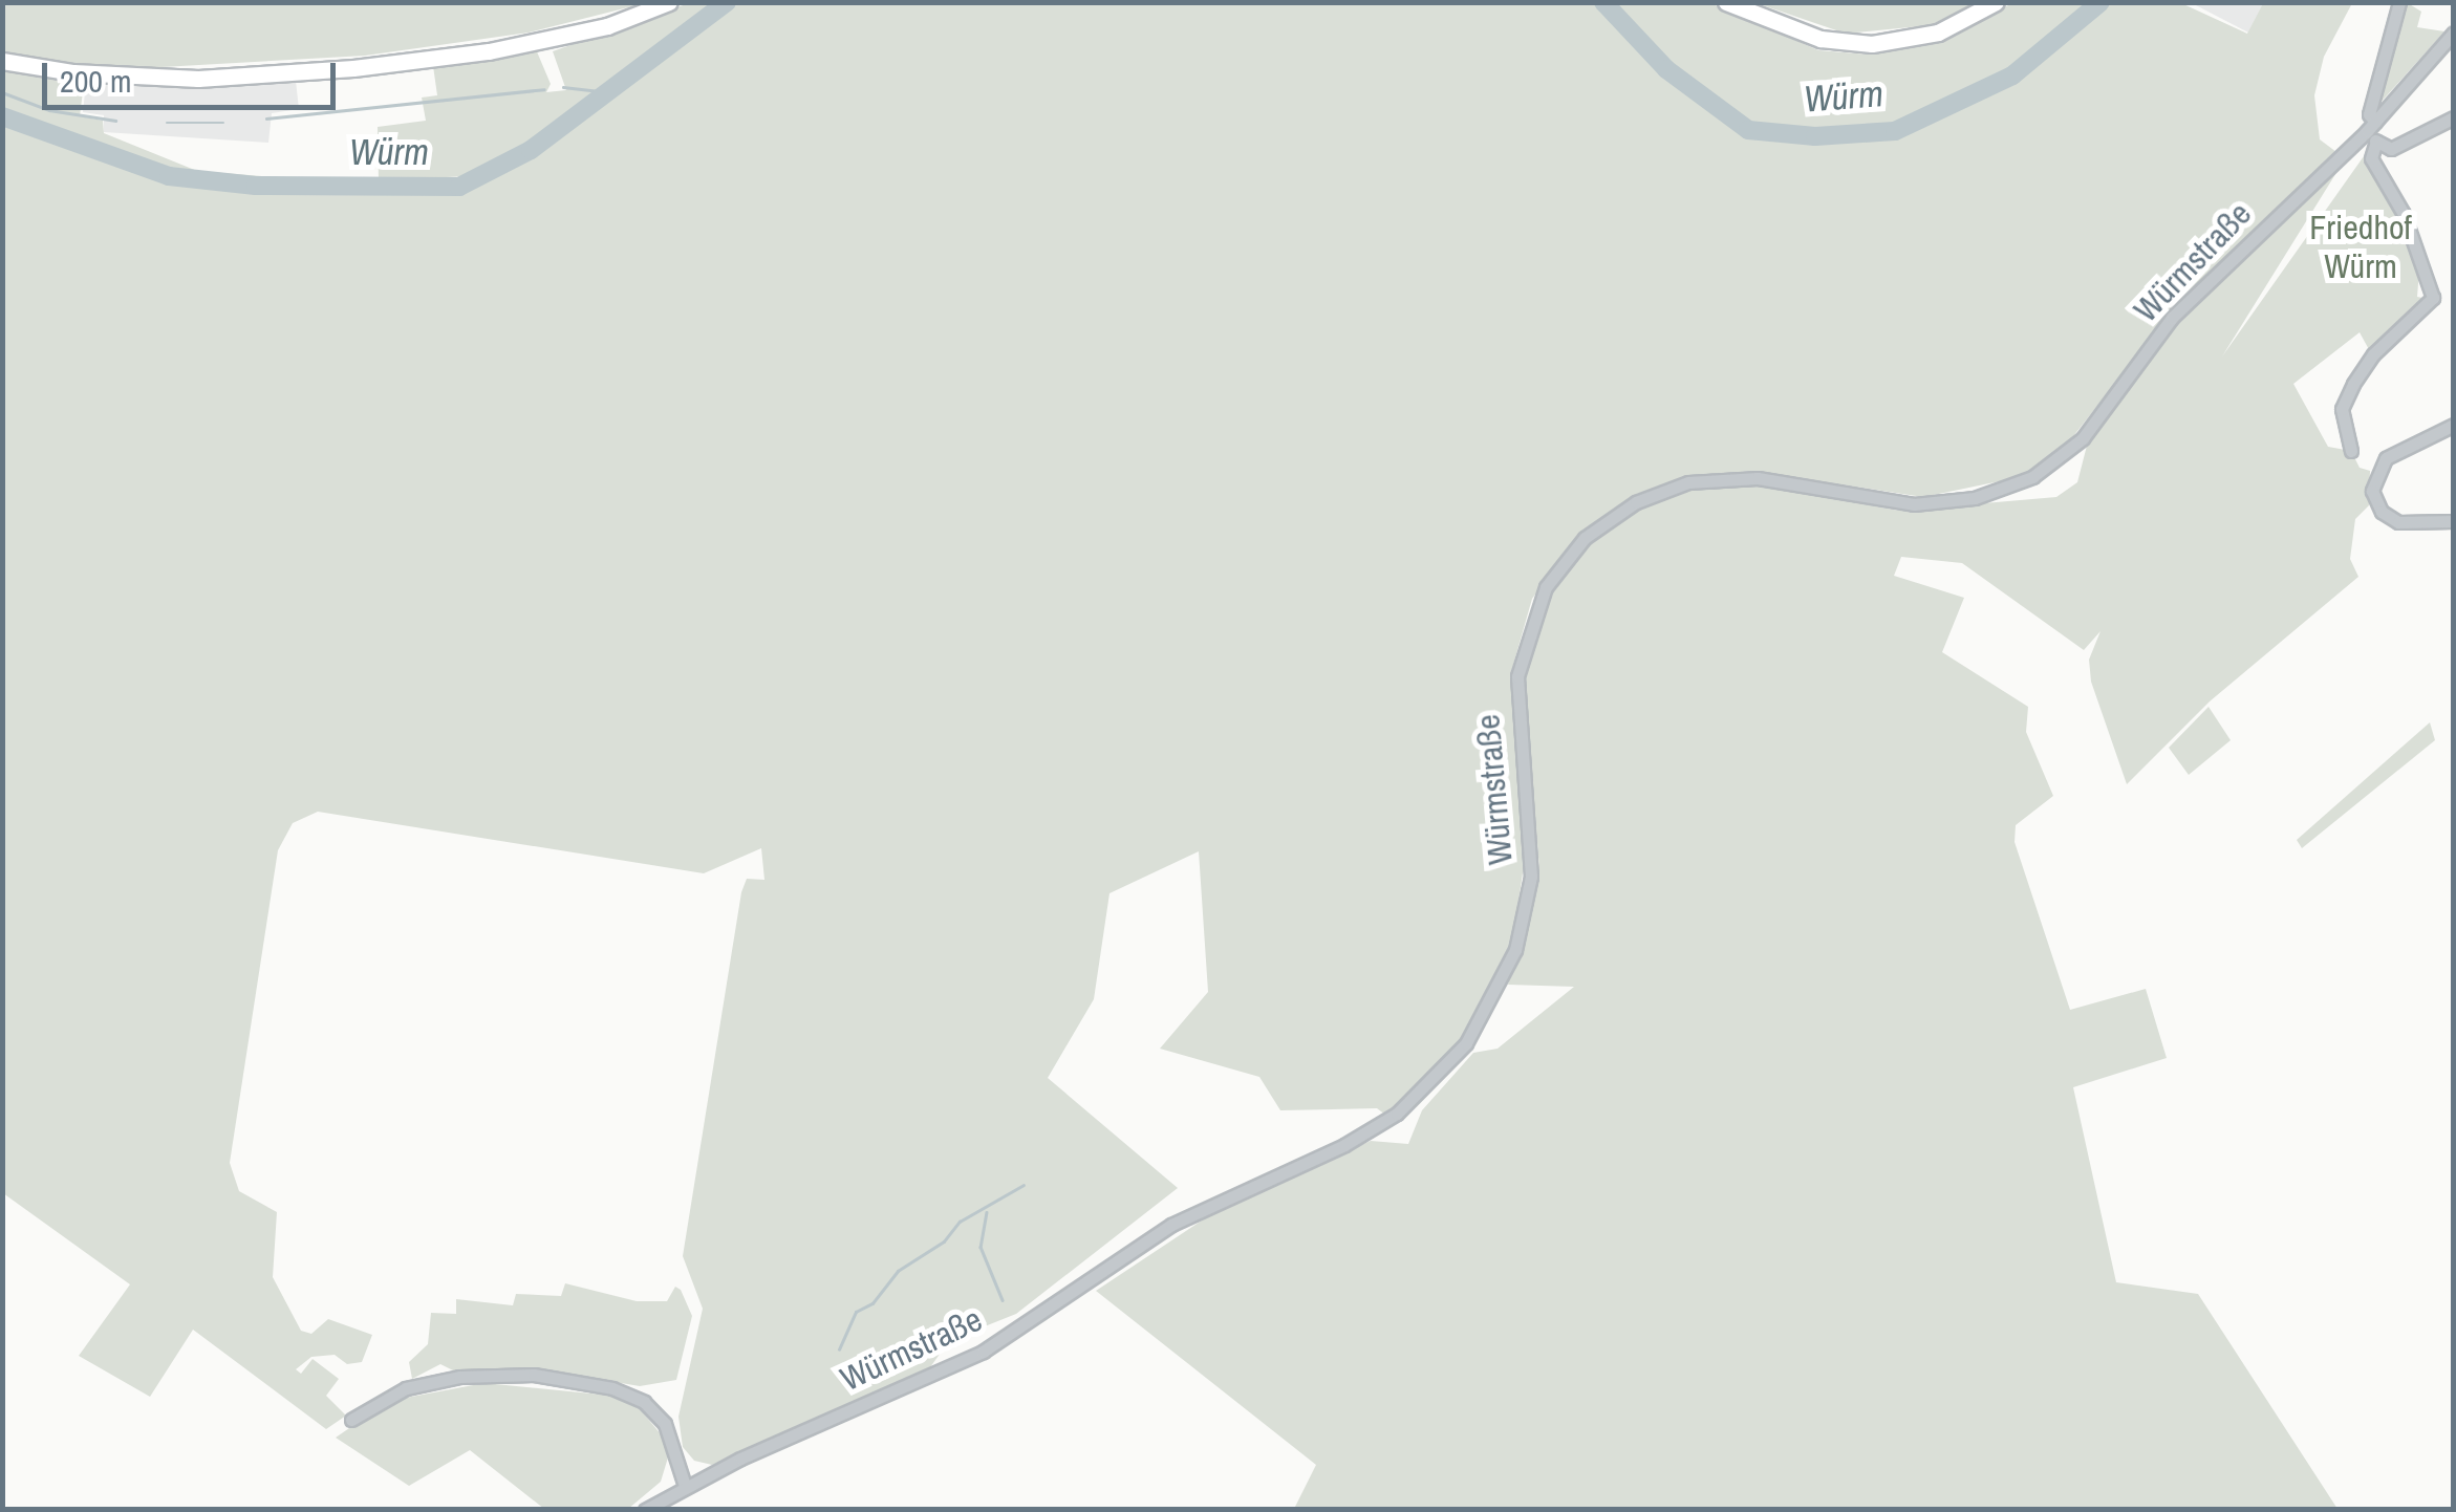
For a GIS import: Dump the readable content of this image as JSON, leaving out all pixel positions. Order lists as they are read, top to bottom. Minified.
{"streets":{"street":["Würmstraße"]},"water":["Würm"],"parks":["Friedhof Würm"],"scale_bar":"200 m"}
